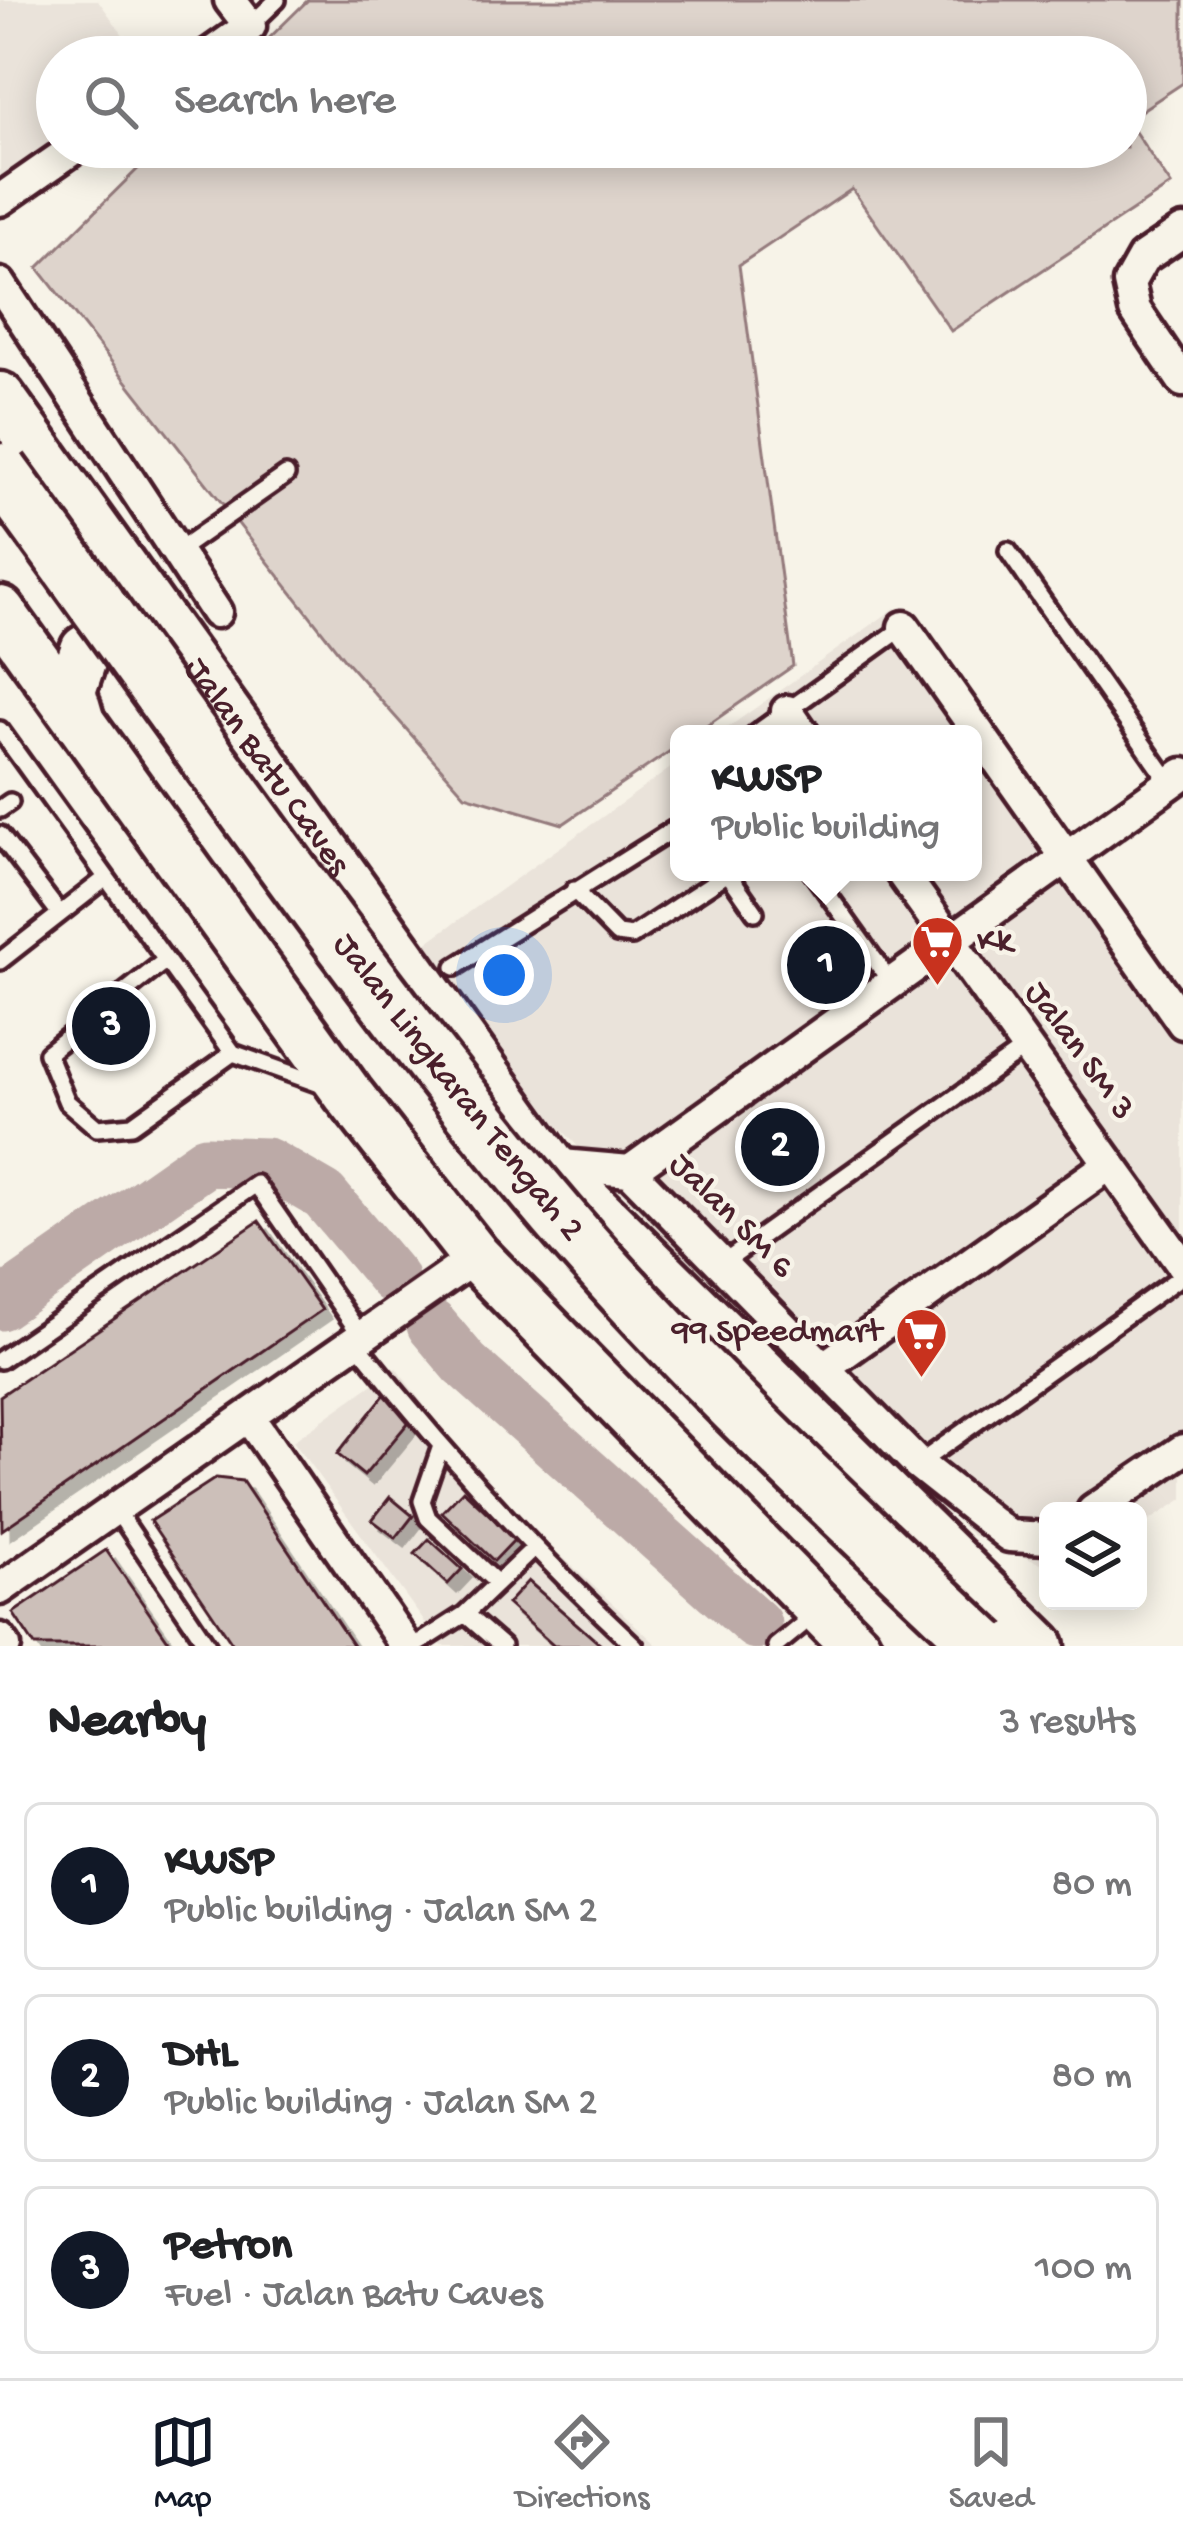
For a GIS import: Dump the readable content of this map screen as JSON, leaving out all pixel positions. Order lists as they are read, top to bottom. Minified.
{"streets":{"highway":["Jalan Lingkaran Tengah 2"],"main road":["Jalan Batu Caves"],"street":["Jalan SM 3","Jalan SM 6"]},"places":{"supermarket":["Kk","99 Speedmart"]},"page":{"search":"Search here","popup":["KWSP","Public building"],"pins":["1","3","2"],"heading":["Nearby","3 results"],"list":[{"mark":"1","name":"KWSP","note":"Public building · Jalan SM 2","value":"80 m"},{"mark":"2","name":"DHL","note":"Public building · Jalan SM 2","value":"80 m"},{"mark":"3","name":"Petron","note":"Fuel · Jalan Batu Caves","value":"100 m"}],"nav":["Map","Directions","Saved"]}}
